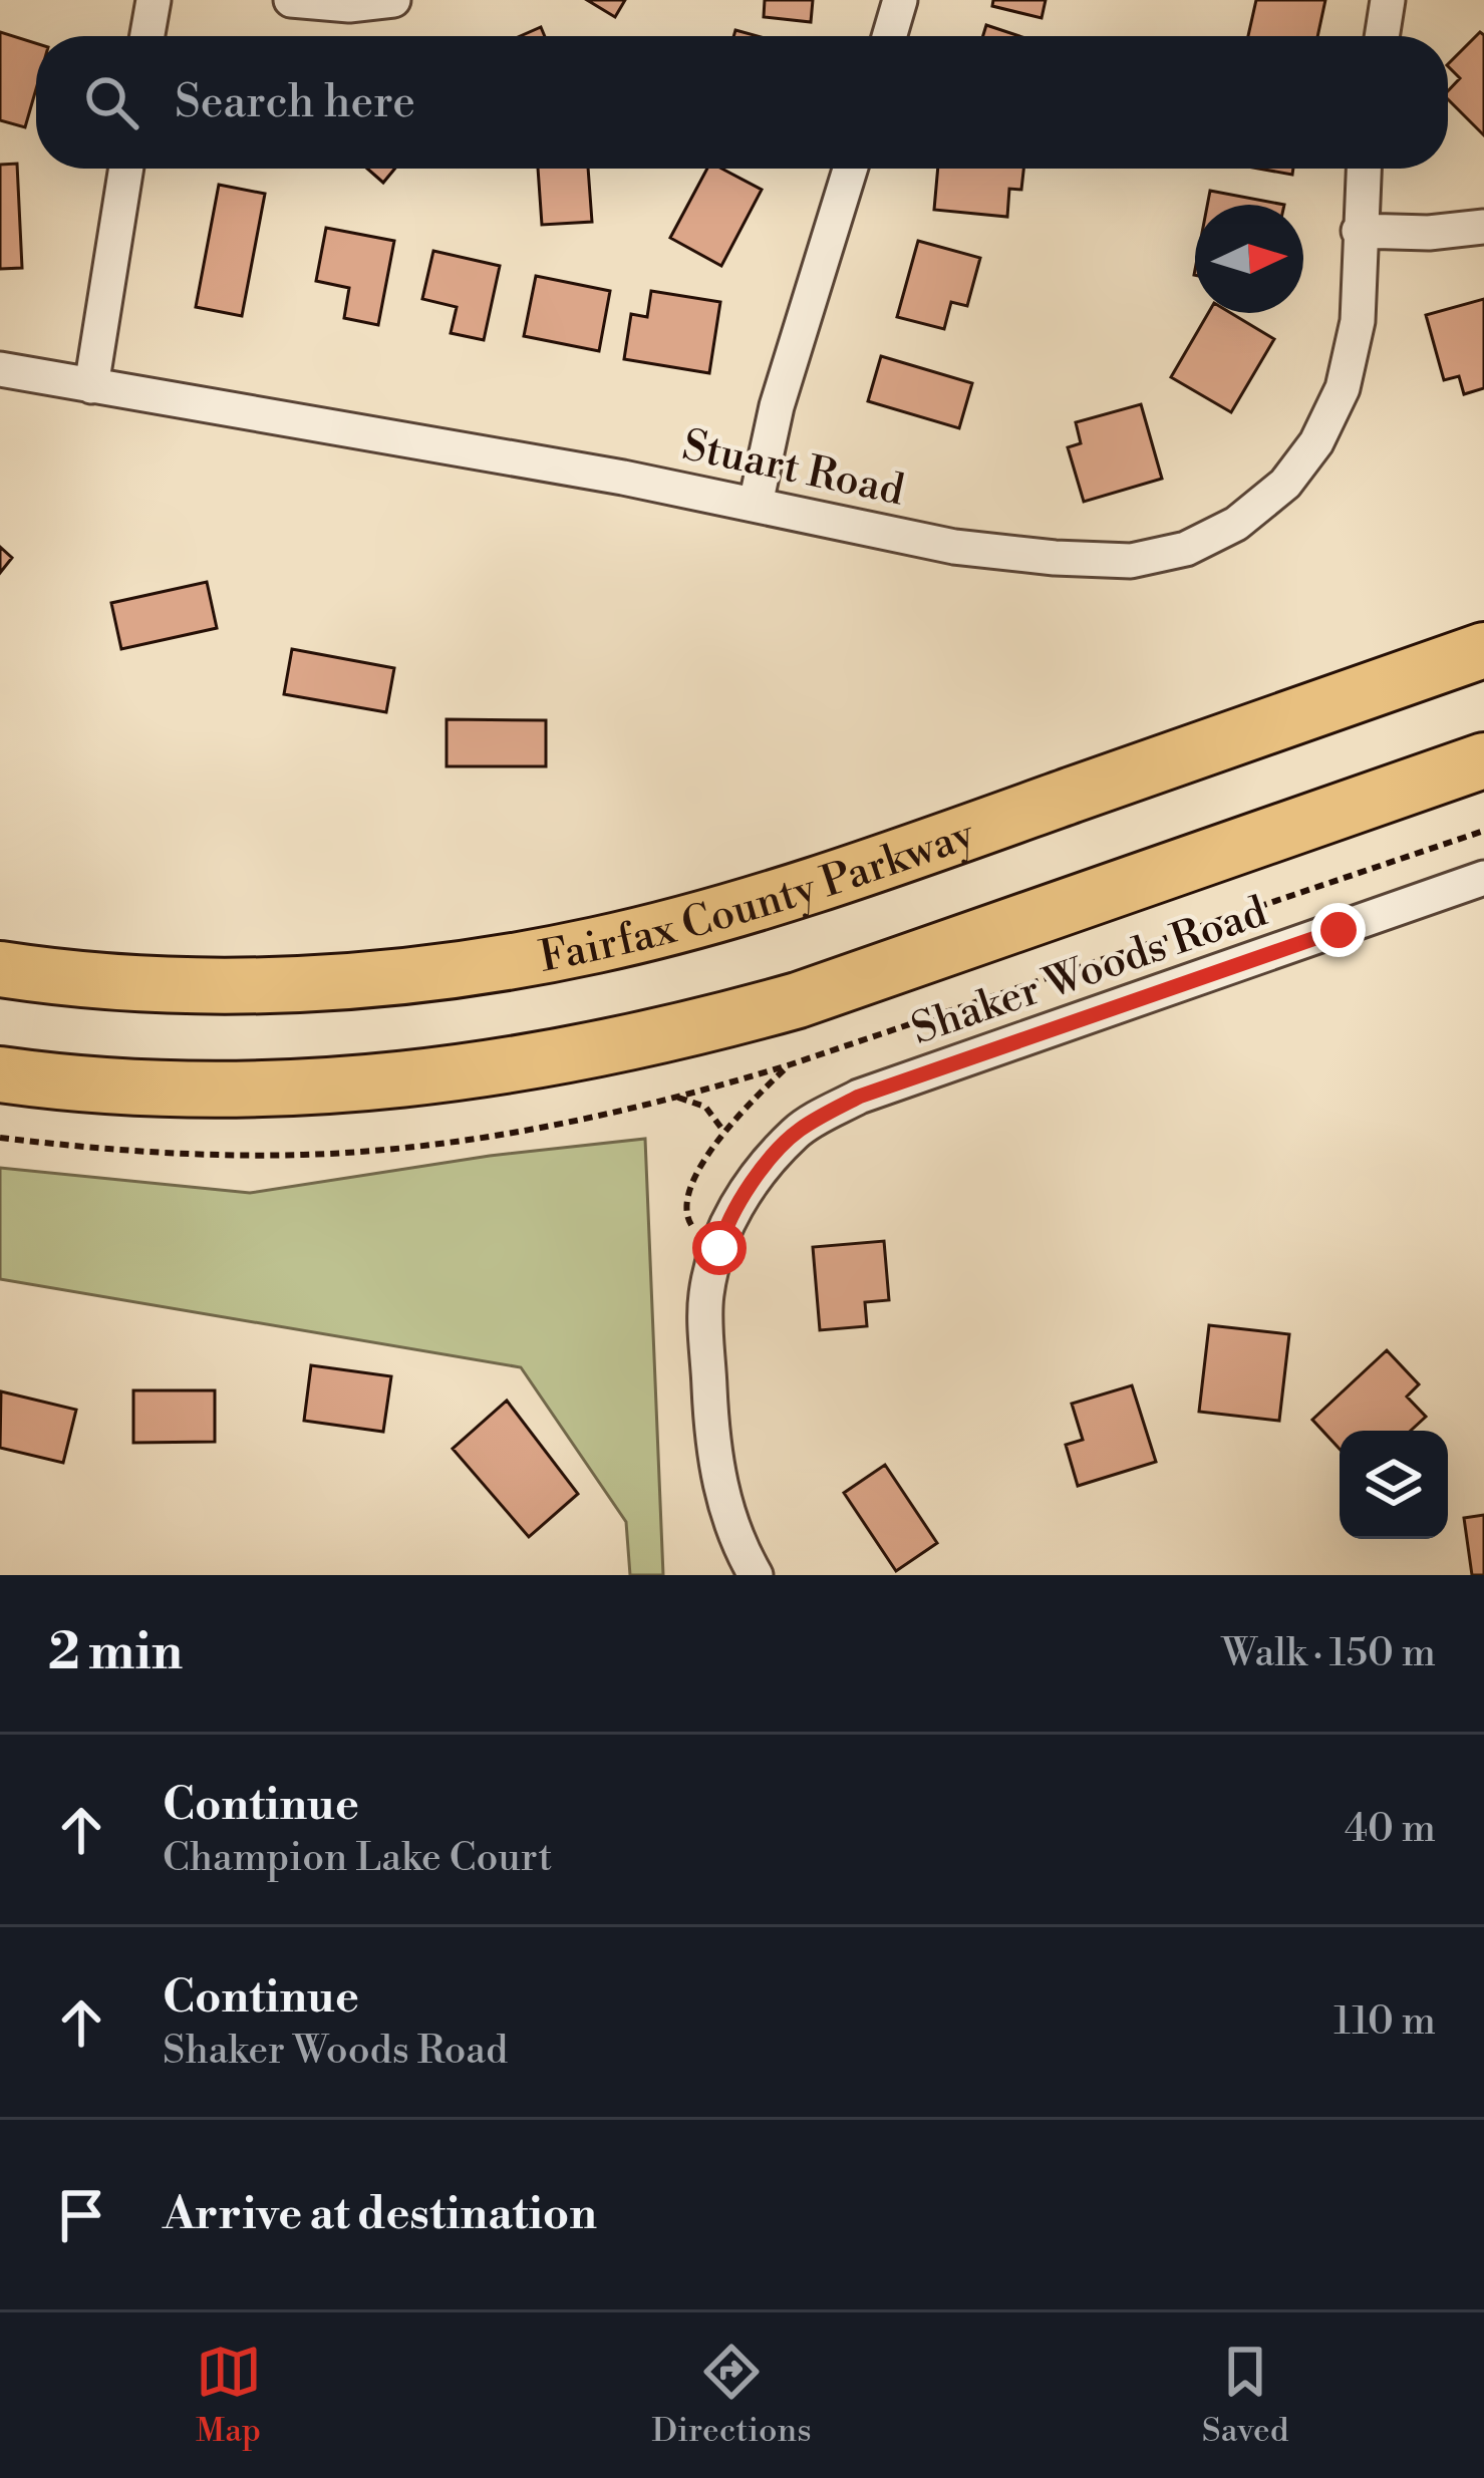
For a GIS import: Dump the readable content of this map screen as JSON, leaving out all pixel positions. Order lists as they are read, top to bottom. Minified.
{"streets":{"highway":["Fairfax County Parkway"],"street":["Stuart Road","Shaker Woods Road"]},"north":"right","page":{"search":"Search here","heading":["2 min","Walk · 150 m"],"list":[["Continue","Champion Lake Court","40 m"],["Continue","Shaker Woods Road","110 m"],"Arrive at destination"],"nav":["Map","Directions","Saved"]}}
